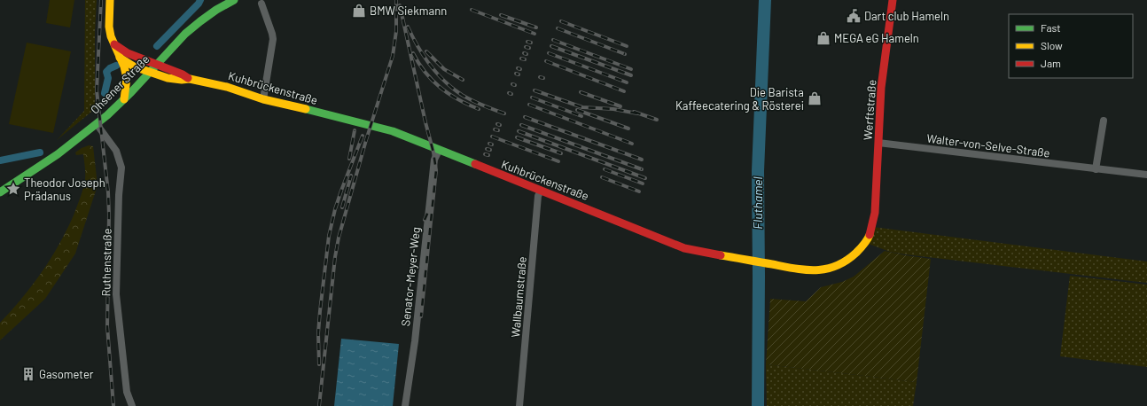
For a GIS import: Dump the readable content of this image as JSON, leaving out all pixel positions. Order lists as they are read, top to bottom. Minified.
{"streets":{"street":["Ohsener Straße","Kuhbrückenstraße","Werftstraße","Walter-von-Selve-Straße","Ruthenstraße","Senator-Meyer-Weg","Wallbaumstraße"]},"crossings":[["Ohsener Straße","Kuhbrückenstraße"],["Ohsener Straße","Ruthenstraße"],["Kuhbrückenstraße","Werftstraße"],["Kuhbrückenstraße","Senator-Meyer-Weg"],["Kuhbrückenstraße","Wallbaumstraße"],["Werftstraße","Walter-von-Selve-Straße"]],"water":["Fluthamel"],"places":{"shop":["BMW Siekmann","MEGA eG Hameln","Die Barista Kaffeecatering & Rösterei"],"public building":["Dart club Hameln"],"place":["Theodor Joseph Prädanus"],"building":["Gasometer"]},"legend":["Fast","Slow","Jam"]}
